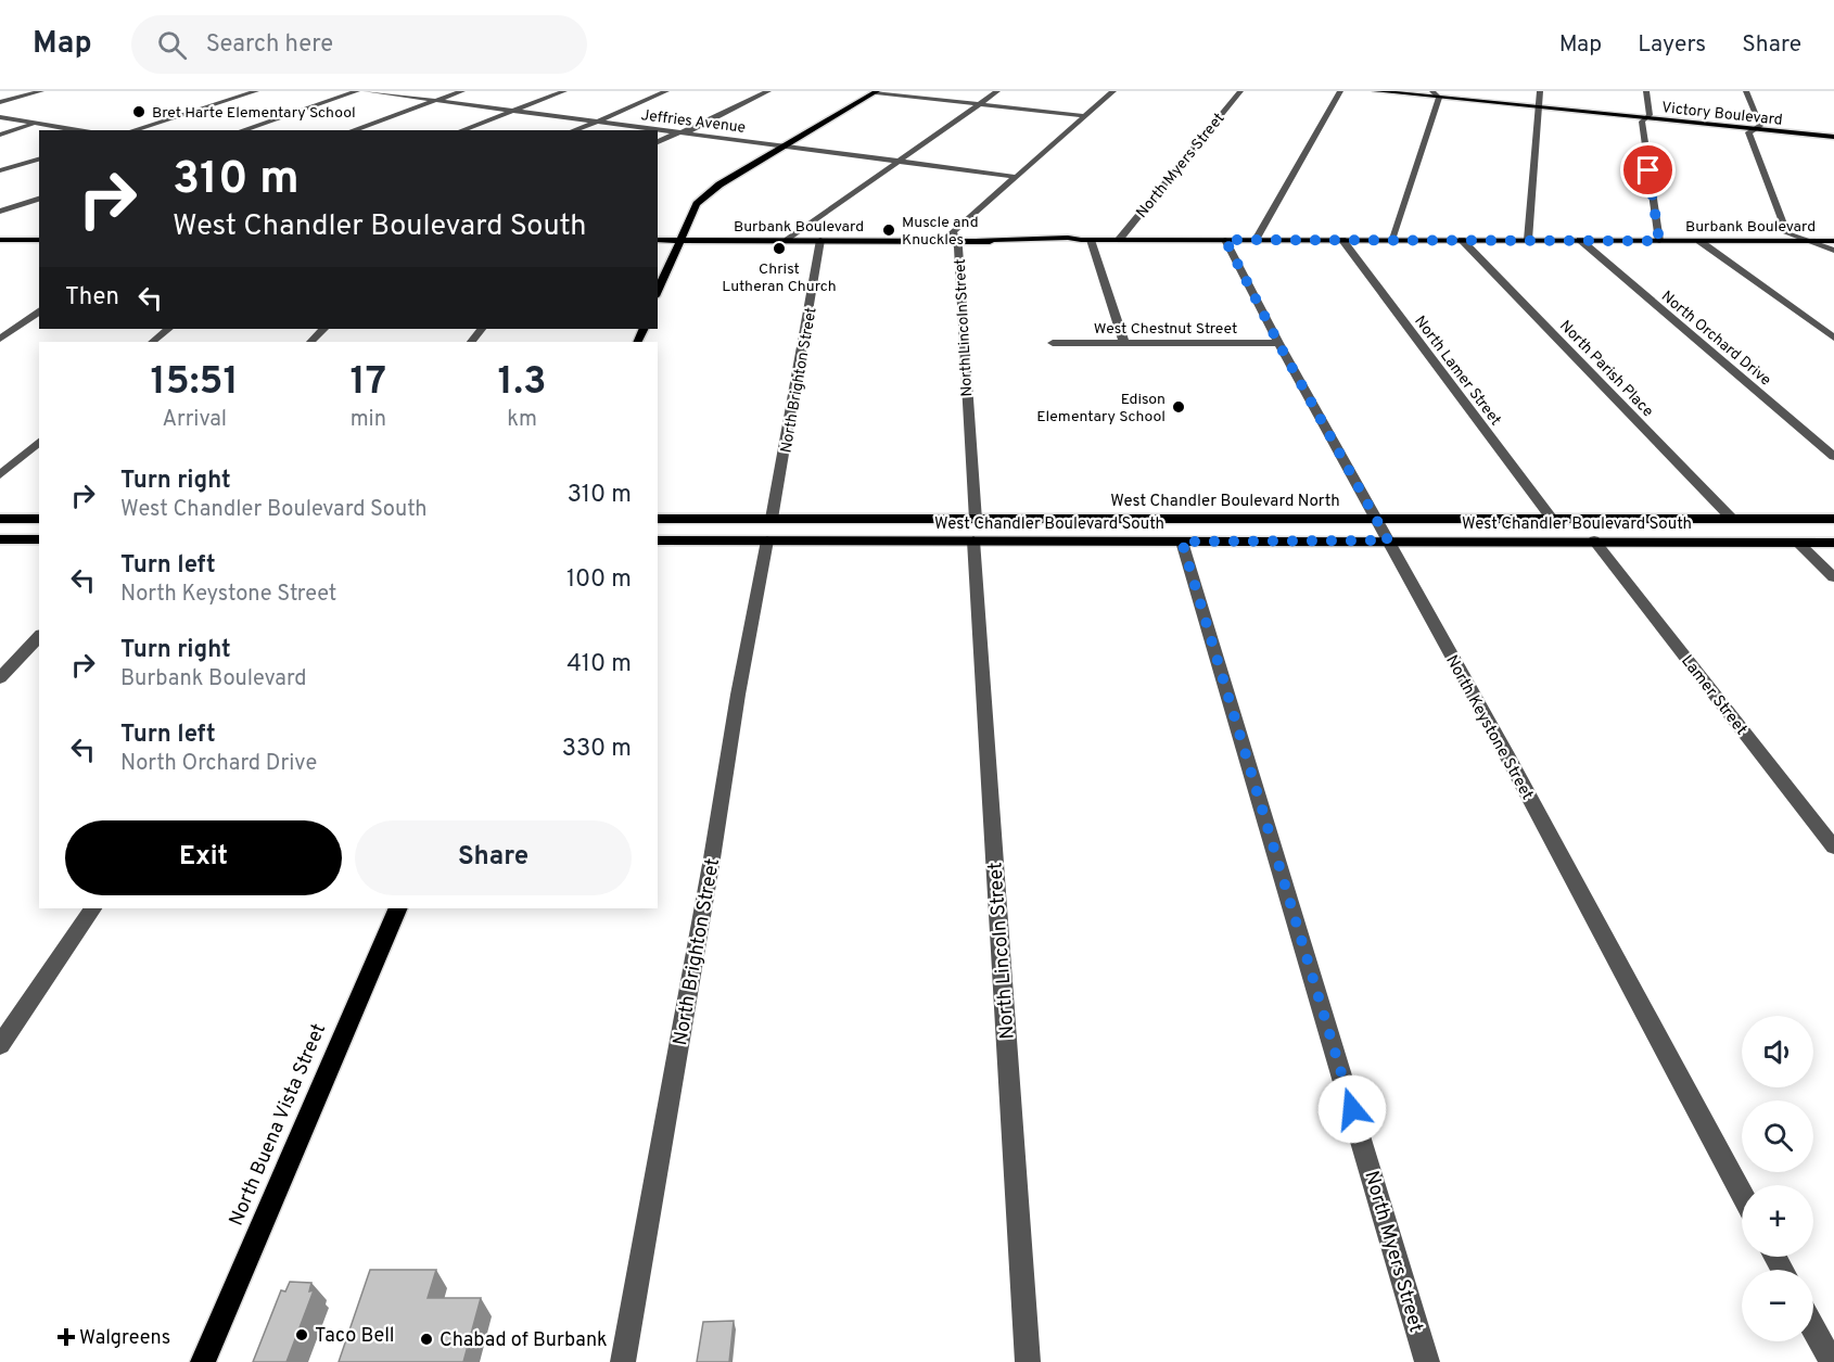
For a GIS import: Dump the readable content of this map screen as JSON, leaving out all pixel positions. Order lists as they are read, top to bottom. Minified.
{"streets":{"main road":["Victory Boulevard","Burbank Boulevard","West Chandler Boulevard North","West Chandler Boulevard South","North Buena Vista Street"],"street":["Jeffries Avenue","North Myers Street","North Lincoln Street","West Chestnut Street","North Orchard Drive","North Parish Place","North Lamer Street","North Brighton Street","Lamer Street","North Keystone Street"]},"crossings":[["Jeffries Avenue","North Lincoln Street"],["North Myers Street","Burbank Boulevard"],["North Myers Street","West Chandler Boulevard South"],["Burbank Boulevard","North Lincoln Street"],["Burbank Boulevard","North Orchard Drive"],["Burbank Boulevard","North Parish Place"],["Burbank Boulevard","North Lamer Street"],["Burbank Boulevard","North Brighton Street"],["Burbank Boulevard","North Keystone Street"],["North Lincoln Street","West Chandler Boulevard North"],["North Lincoln Street","West Chandler Boulevard South"],["West Chestnut Street","North Keystone Street"],["North Parish Place","West Chandler Boulevard North"],["North Lamer Street","West Chandler Boulevard North"],["North Brighton Street","West Chandler Boulevard North"],["North Brighton Street","West Chandler Boulevard South"],["West Chandler Boulevard North","North Keystone Street"],["West Chandler Boulevard South","Lamer Street"],["West Chandler Boulevard South","North Keystone Street"]],"places":{"other":["Bret Harte Elementary School","Muscle and Knuckles","Christ Lutheran Church","Edison Elementary School","Taco Bell","Chabad of Burbank"],"health":["Walgreens"]},"page":{"header":"Map","search":"Search here","nav":["Map","Layers","Share"],"turn":["310 m","West Chandler Boulevard South"],"then":"Then","eta":["15:51","Arrival","17","min","1.3","km"],"list":[{"name":"Turn right","note":"West Chandler Boulevard South","value":"310 m"},{"name":"Turn left","note":"North Keystone Street","value":"100 m"},{"name":"Turn right","note":"Burbank Boulevard","value":"410 m"},{"name":"Turn left","note":"North Orchard Drive","value":"330 m"}],"buttons":["Exit","Share"],"map_buttons":["+","−"]}}
